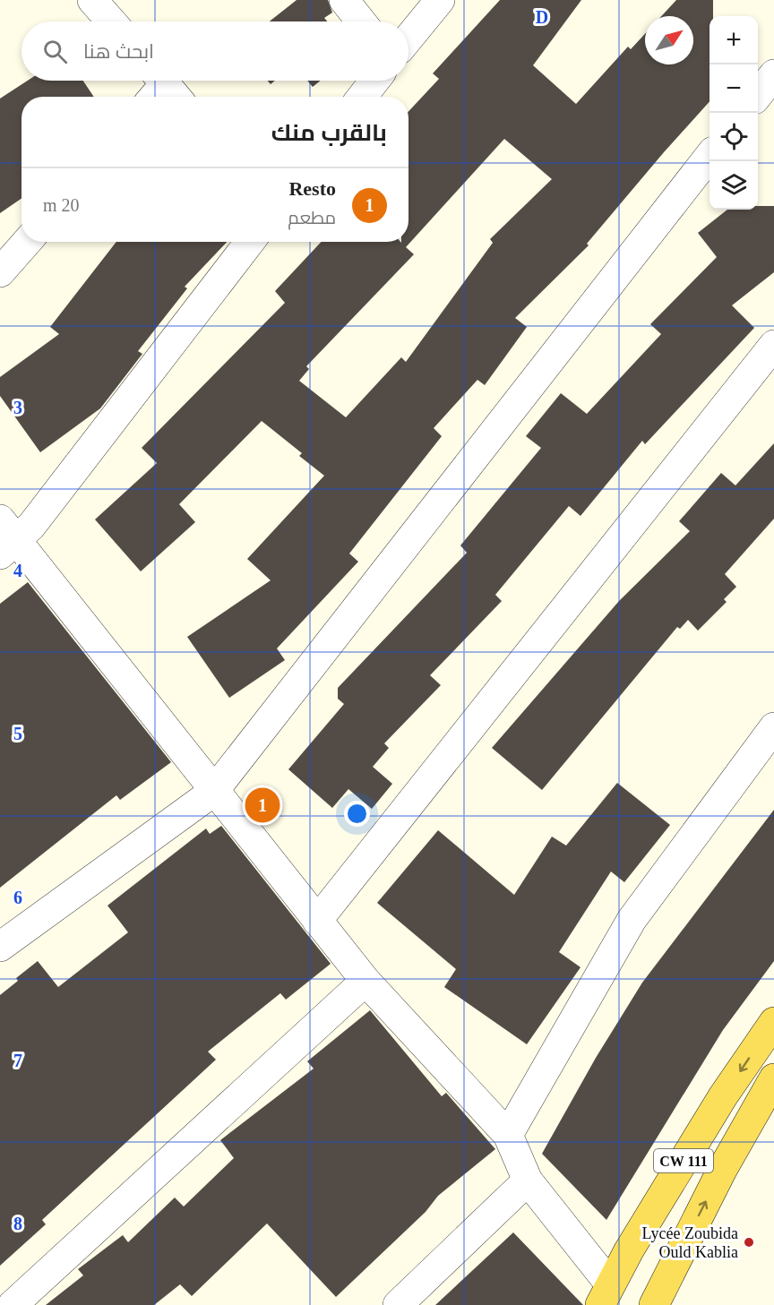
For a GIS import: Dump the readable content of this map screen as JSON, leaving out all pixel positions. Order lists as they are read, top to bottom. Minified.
{"streets":{"main road":["CW 111"]},"places":["Lycée Zoubida Ould Kablia"],"north":"top right","page":{"map_buttons":["+","−"],"search":"ابحث هنا","heading":"بالقرب منك","list":[{"mark":"1","name":"Resto","note":"مطعم","value":"20 m"}],"pins":"1"},"grid":{"columns":["D"],"rows":["3","4","5","6","7","8"]}}
